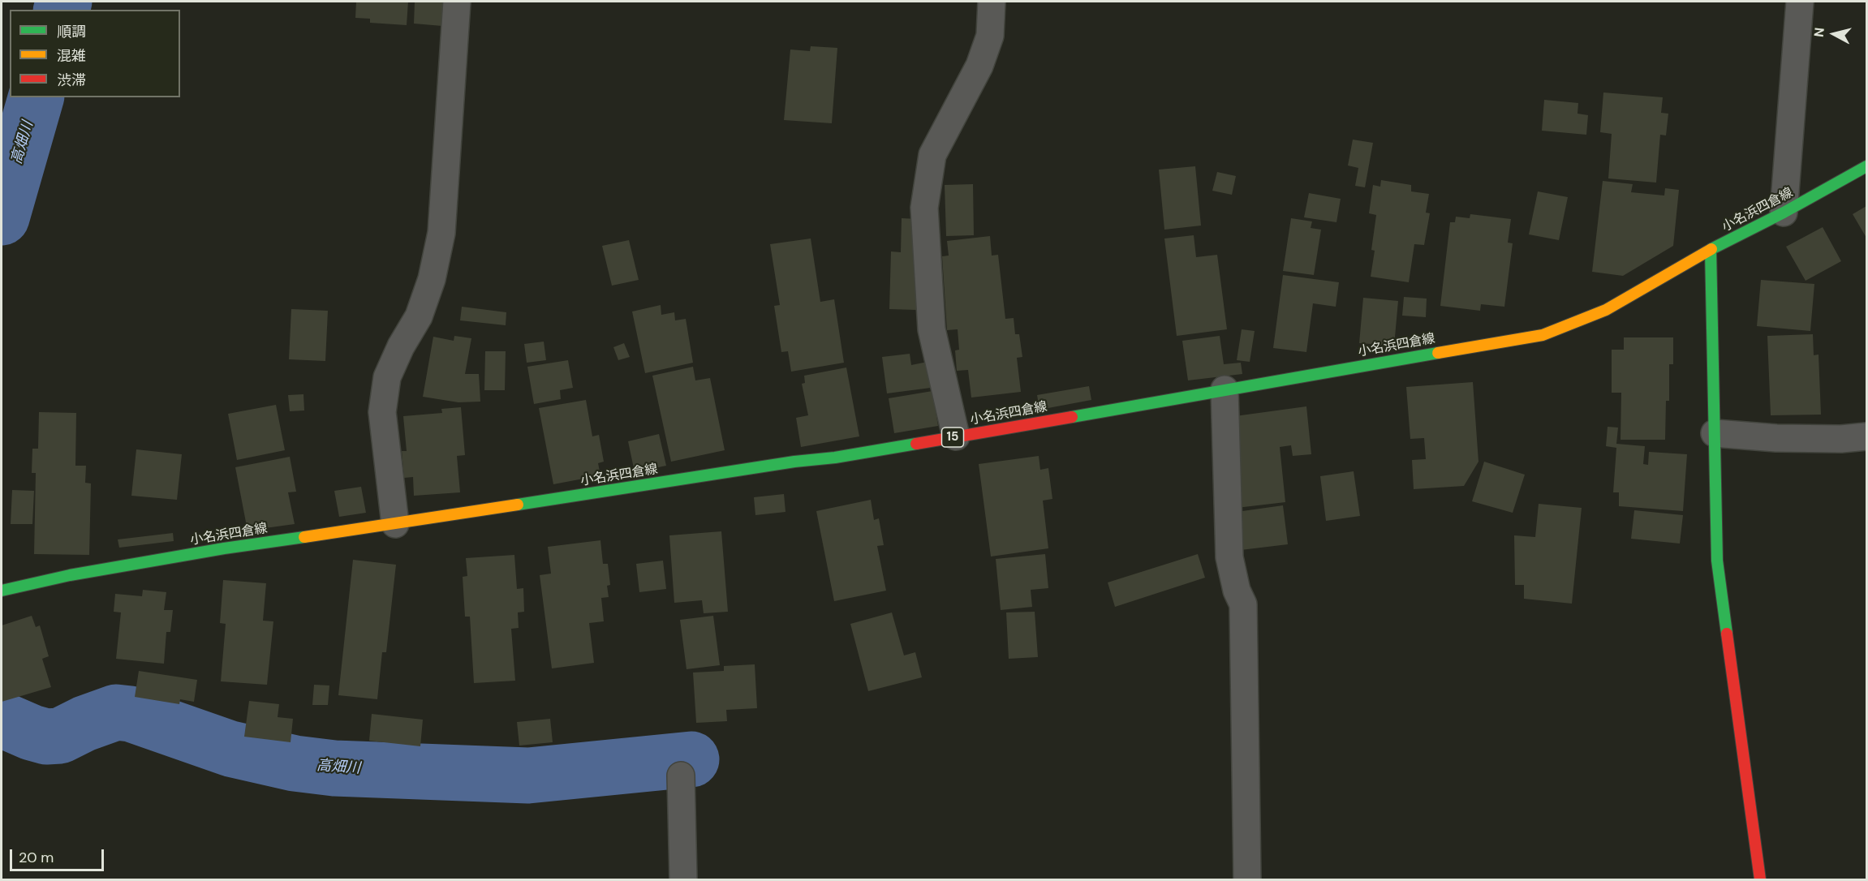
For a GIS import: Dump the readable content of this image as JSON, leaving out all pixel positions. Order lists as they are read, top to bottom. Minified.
{"streets":{"main road":["小名浜四倉線","15"]},"water":["高畑川"],"legend":["順調","混雑","渋滞"],"scale_bar":"20 m","north":"left"}
